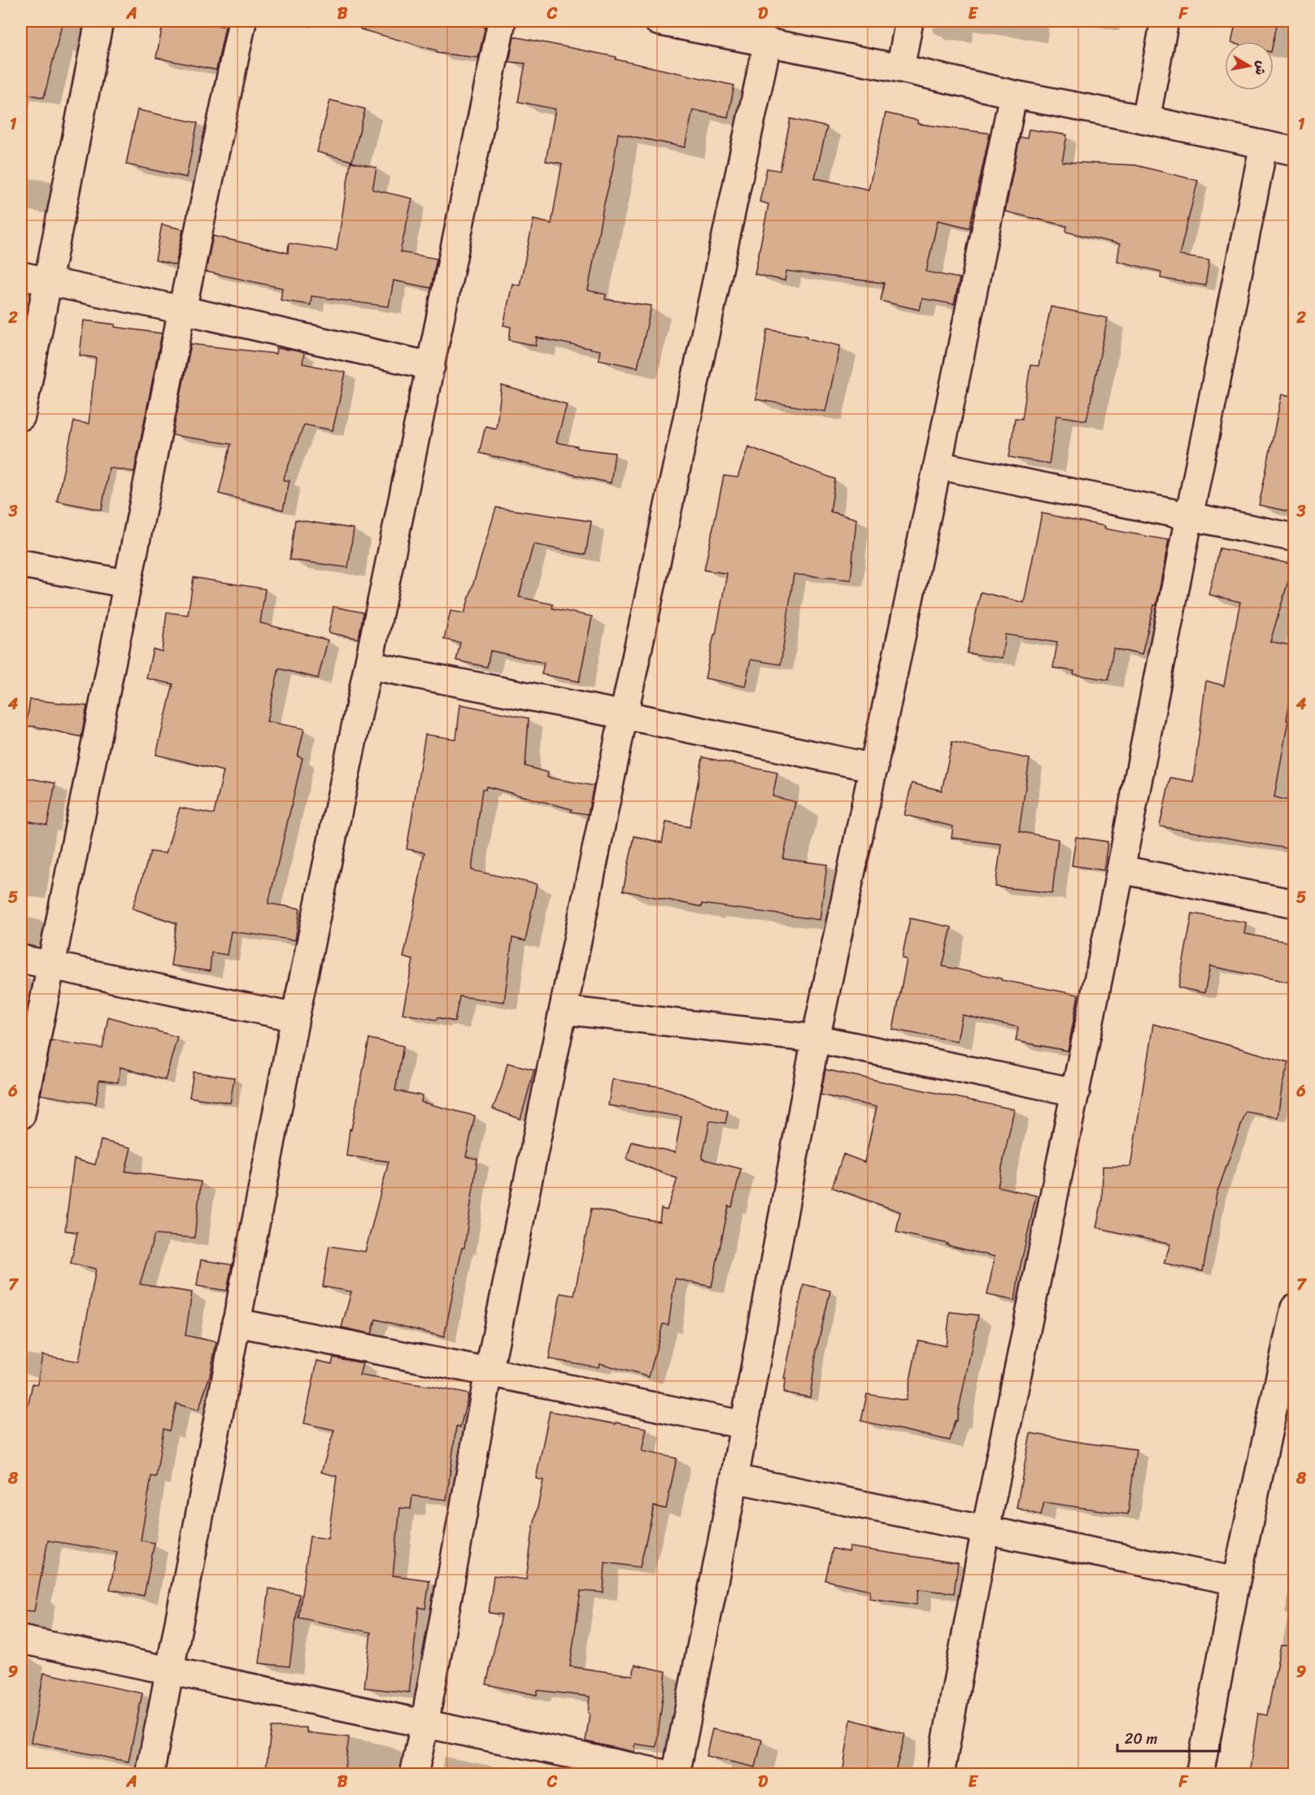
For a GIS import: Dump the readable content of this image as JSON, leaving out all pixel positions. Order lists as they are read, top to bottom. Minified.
{"scale_bar":"20 m","north":"right","grid":{"columns":["A","B","C","D","E","F"],"rows":["1","2","3","4","5","6","7","8","9"]}}
